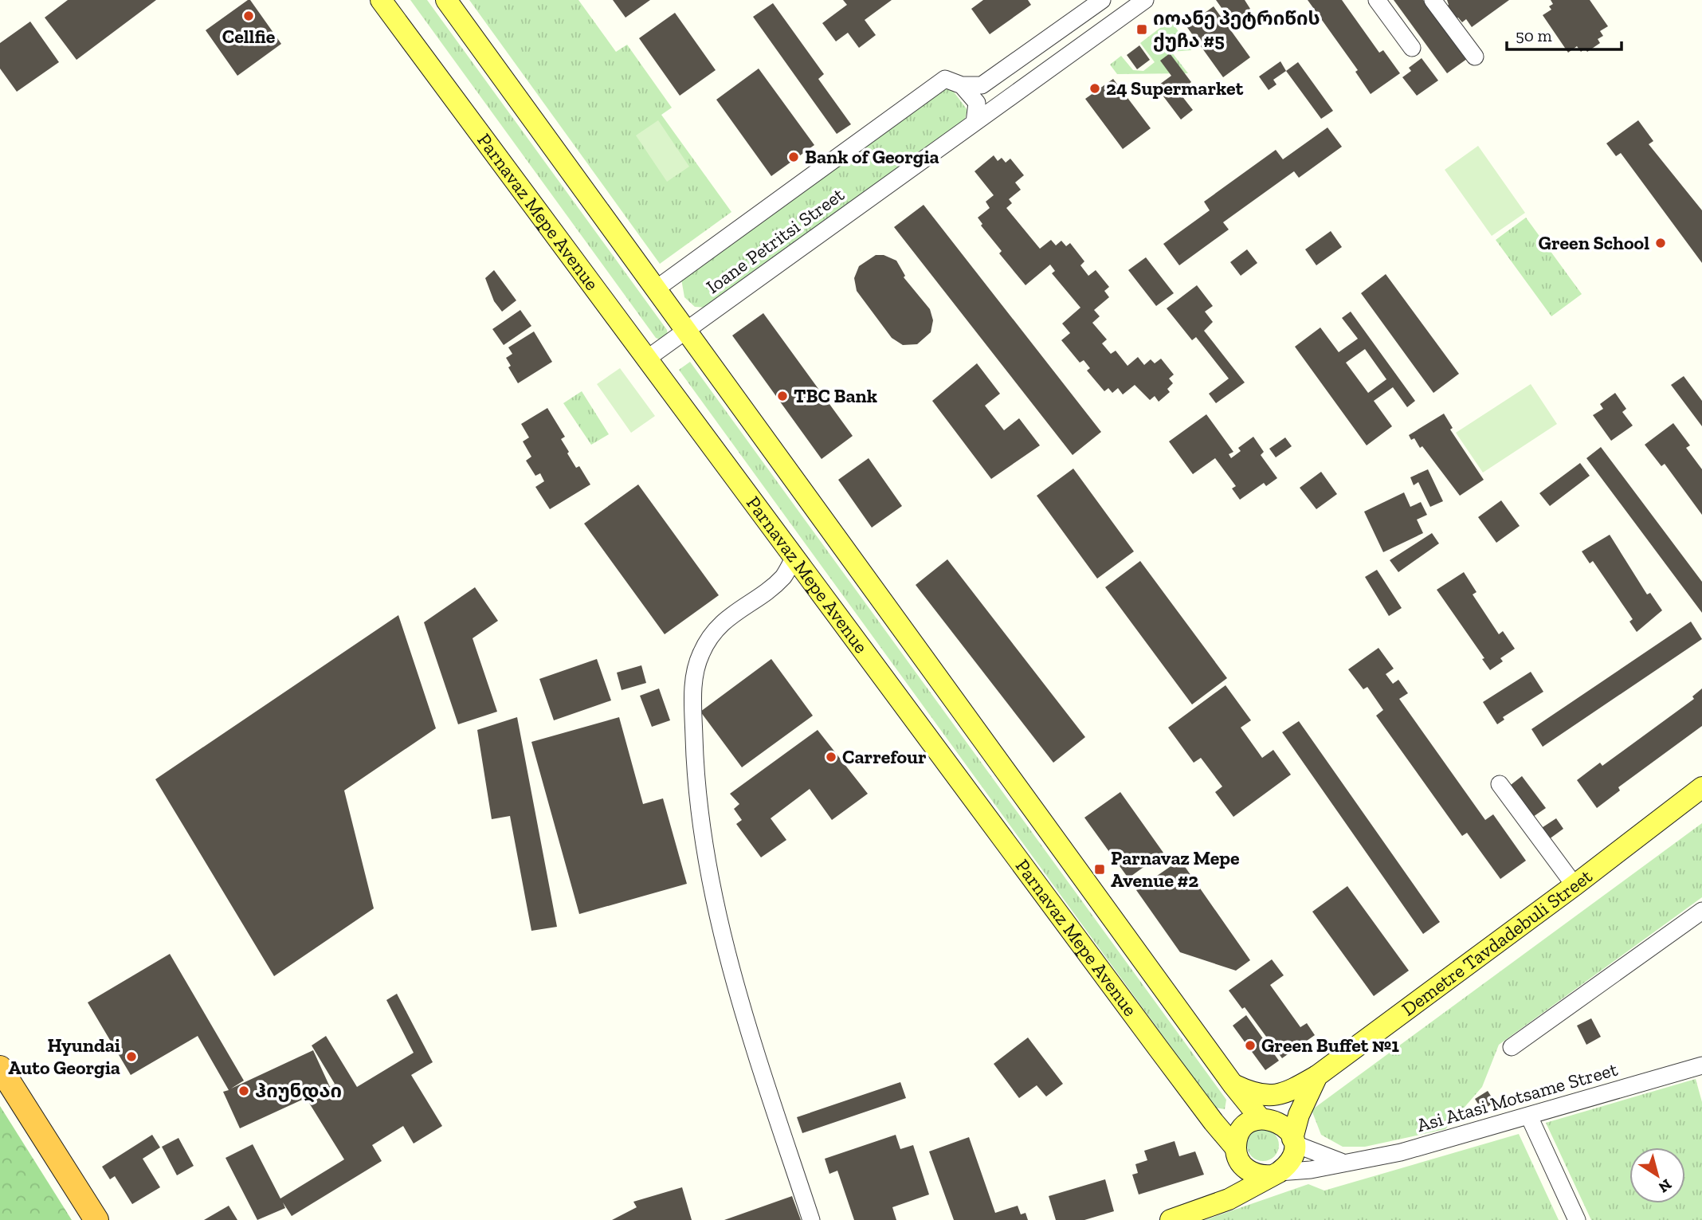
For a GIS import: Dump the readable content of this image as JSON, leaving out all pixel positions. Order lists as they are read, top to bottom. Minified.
{"streets":{"main road":["Parnavaz Mepe Avenue","Demetre Tavdadebuli Street"],"street":["Ioane Petritsi Street","Asi Atasi Motsame Street"]},"crossings":[["Parnavaz Mepe Avenue","Ioane Petritsi Street"],["Parnavaz Mepe Avenue","Demetre Tavdadebuli Street"],["Parnavaz Mepe Avenue","Asi Atasi Motsame Street"],["Demetre Tavdadebuli Street","Asi Atasi Motsame Street"]],"places":{"other":["Cellfie","24 Supermarket","Bank of Georgia","Green School","TBC Bank","Carrefour","Green Buffet №1","Hyundai Auto Georgia","ჰიუნდაი"],"transit":["იოანე პეტრიწის ქუჩა #5","Parnavaz Mepe Avenue #2"]},"scale_bar":"50 m","north":"bottom right"}
